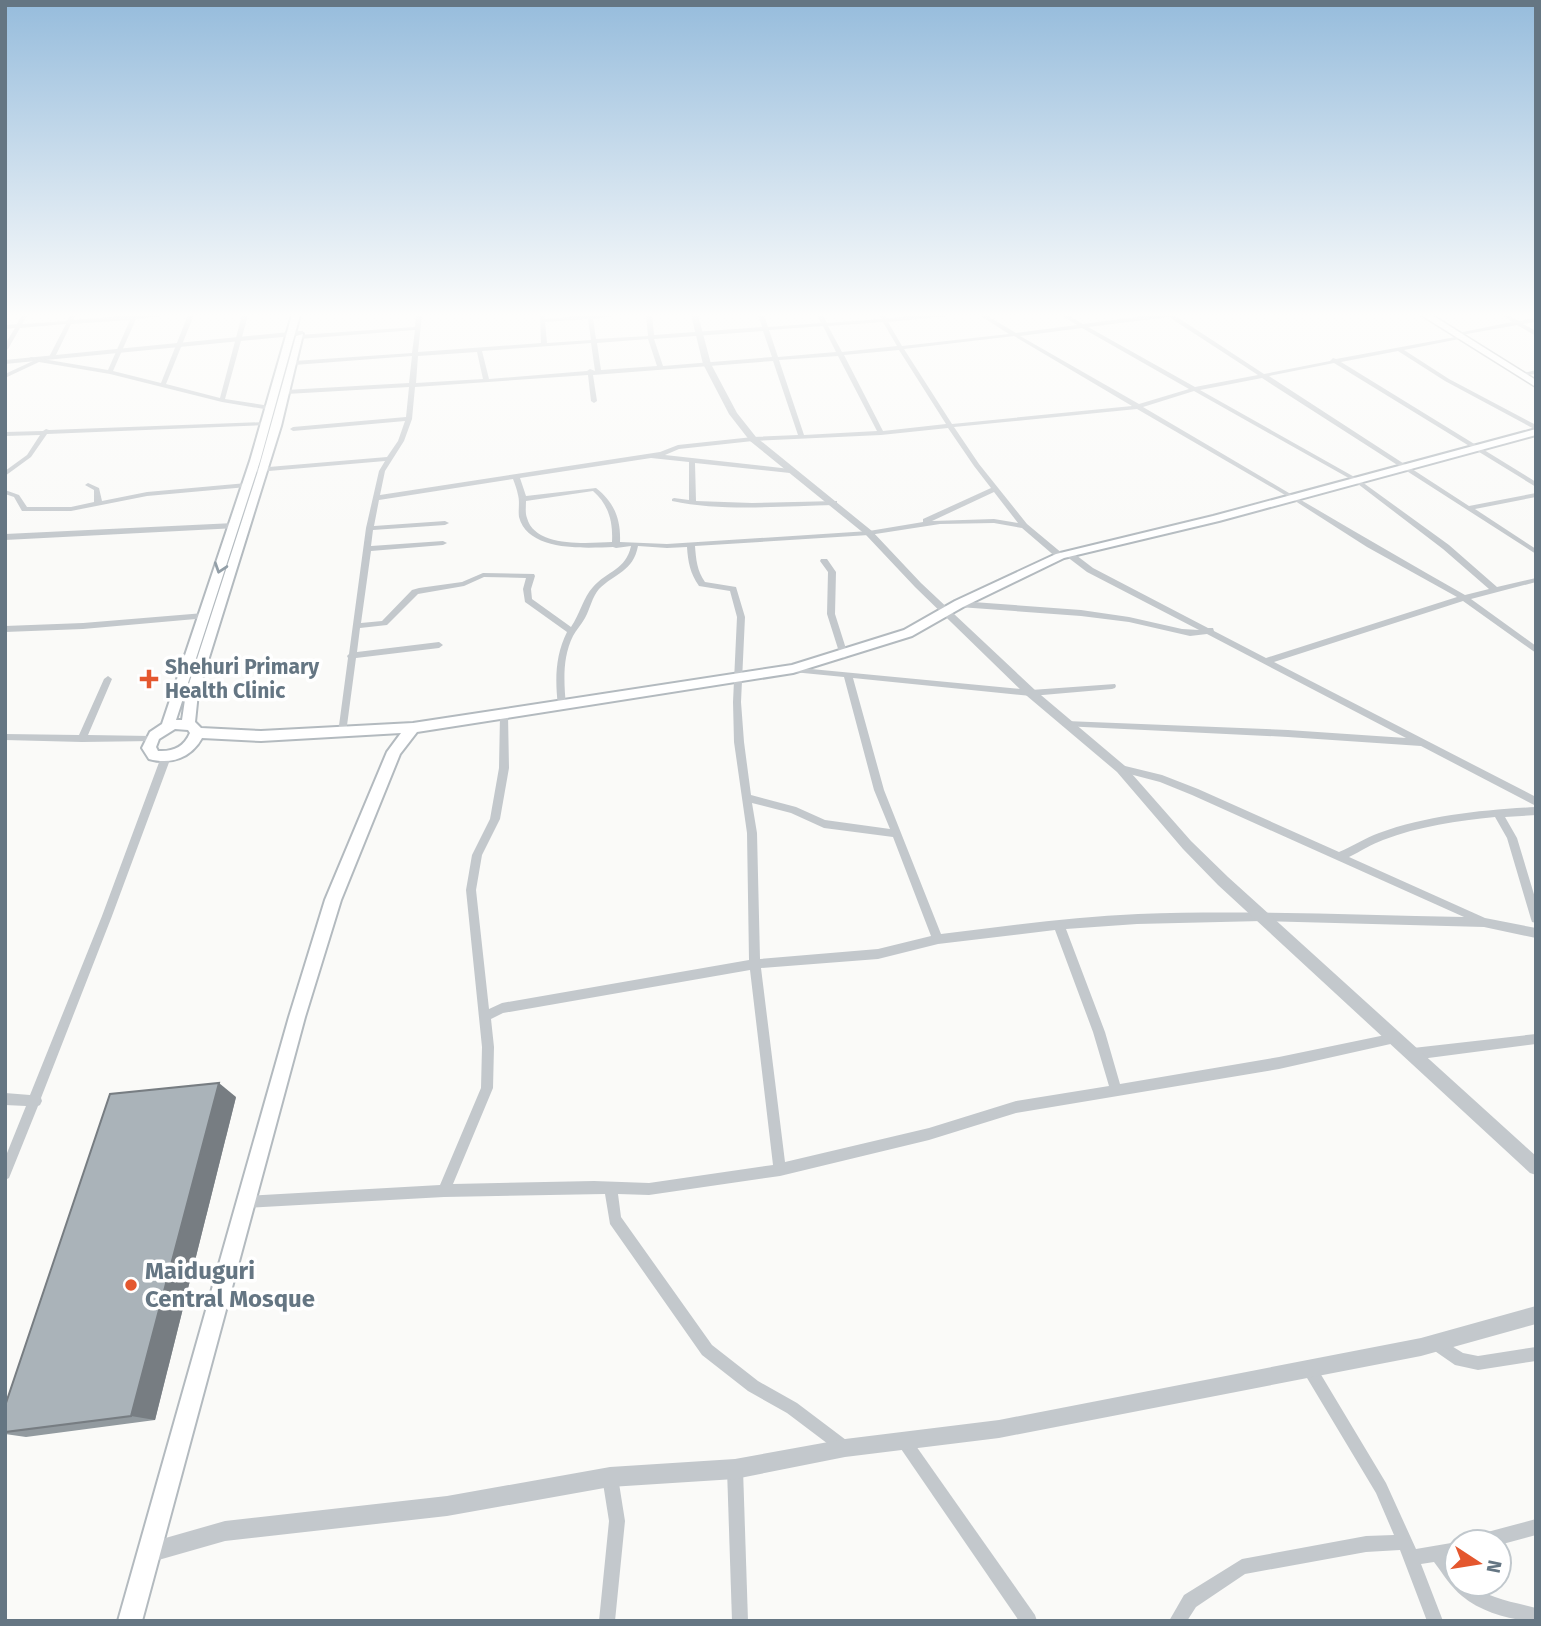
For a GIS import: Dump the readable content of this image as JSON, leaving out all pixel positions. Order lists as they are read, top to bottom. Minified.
{"places":{"health":["Shehuri Primary Health Clinic"],"other":["Maiduguri Central Mosque"]},"north":"right"}
